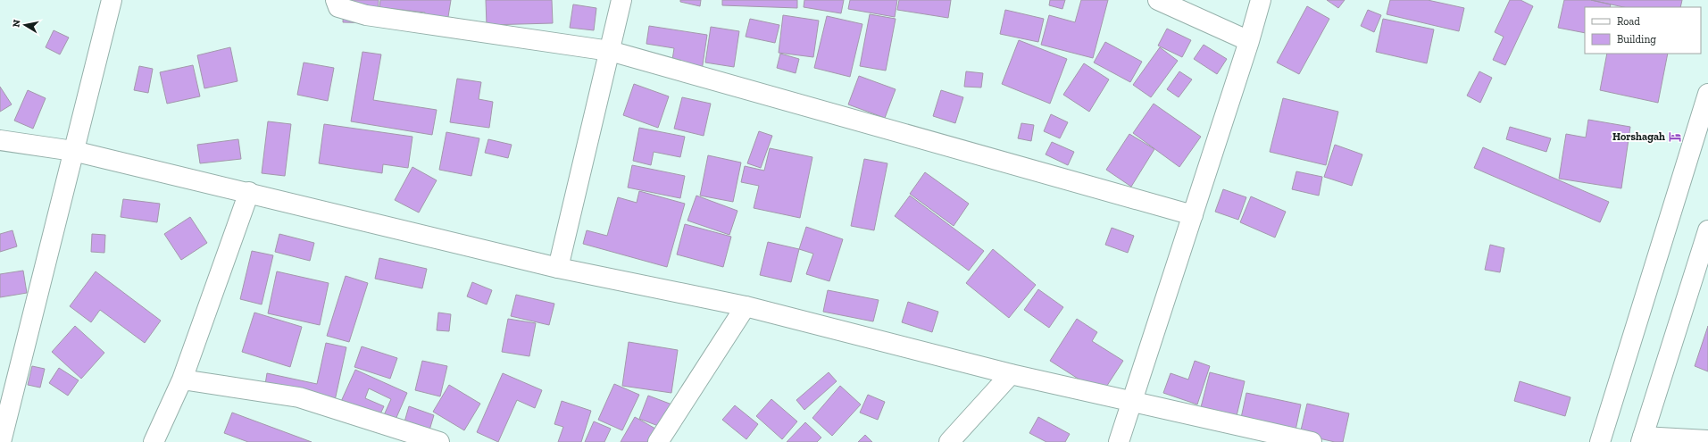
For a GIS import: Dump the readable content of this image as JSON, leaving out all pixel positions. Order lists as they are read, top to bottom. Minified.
{"places":{"hotel":["Horshagah"]},"legend":["Road","Building"],"north":"left"}
